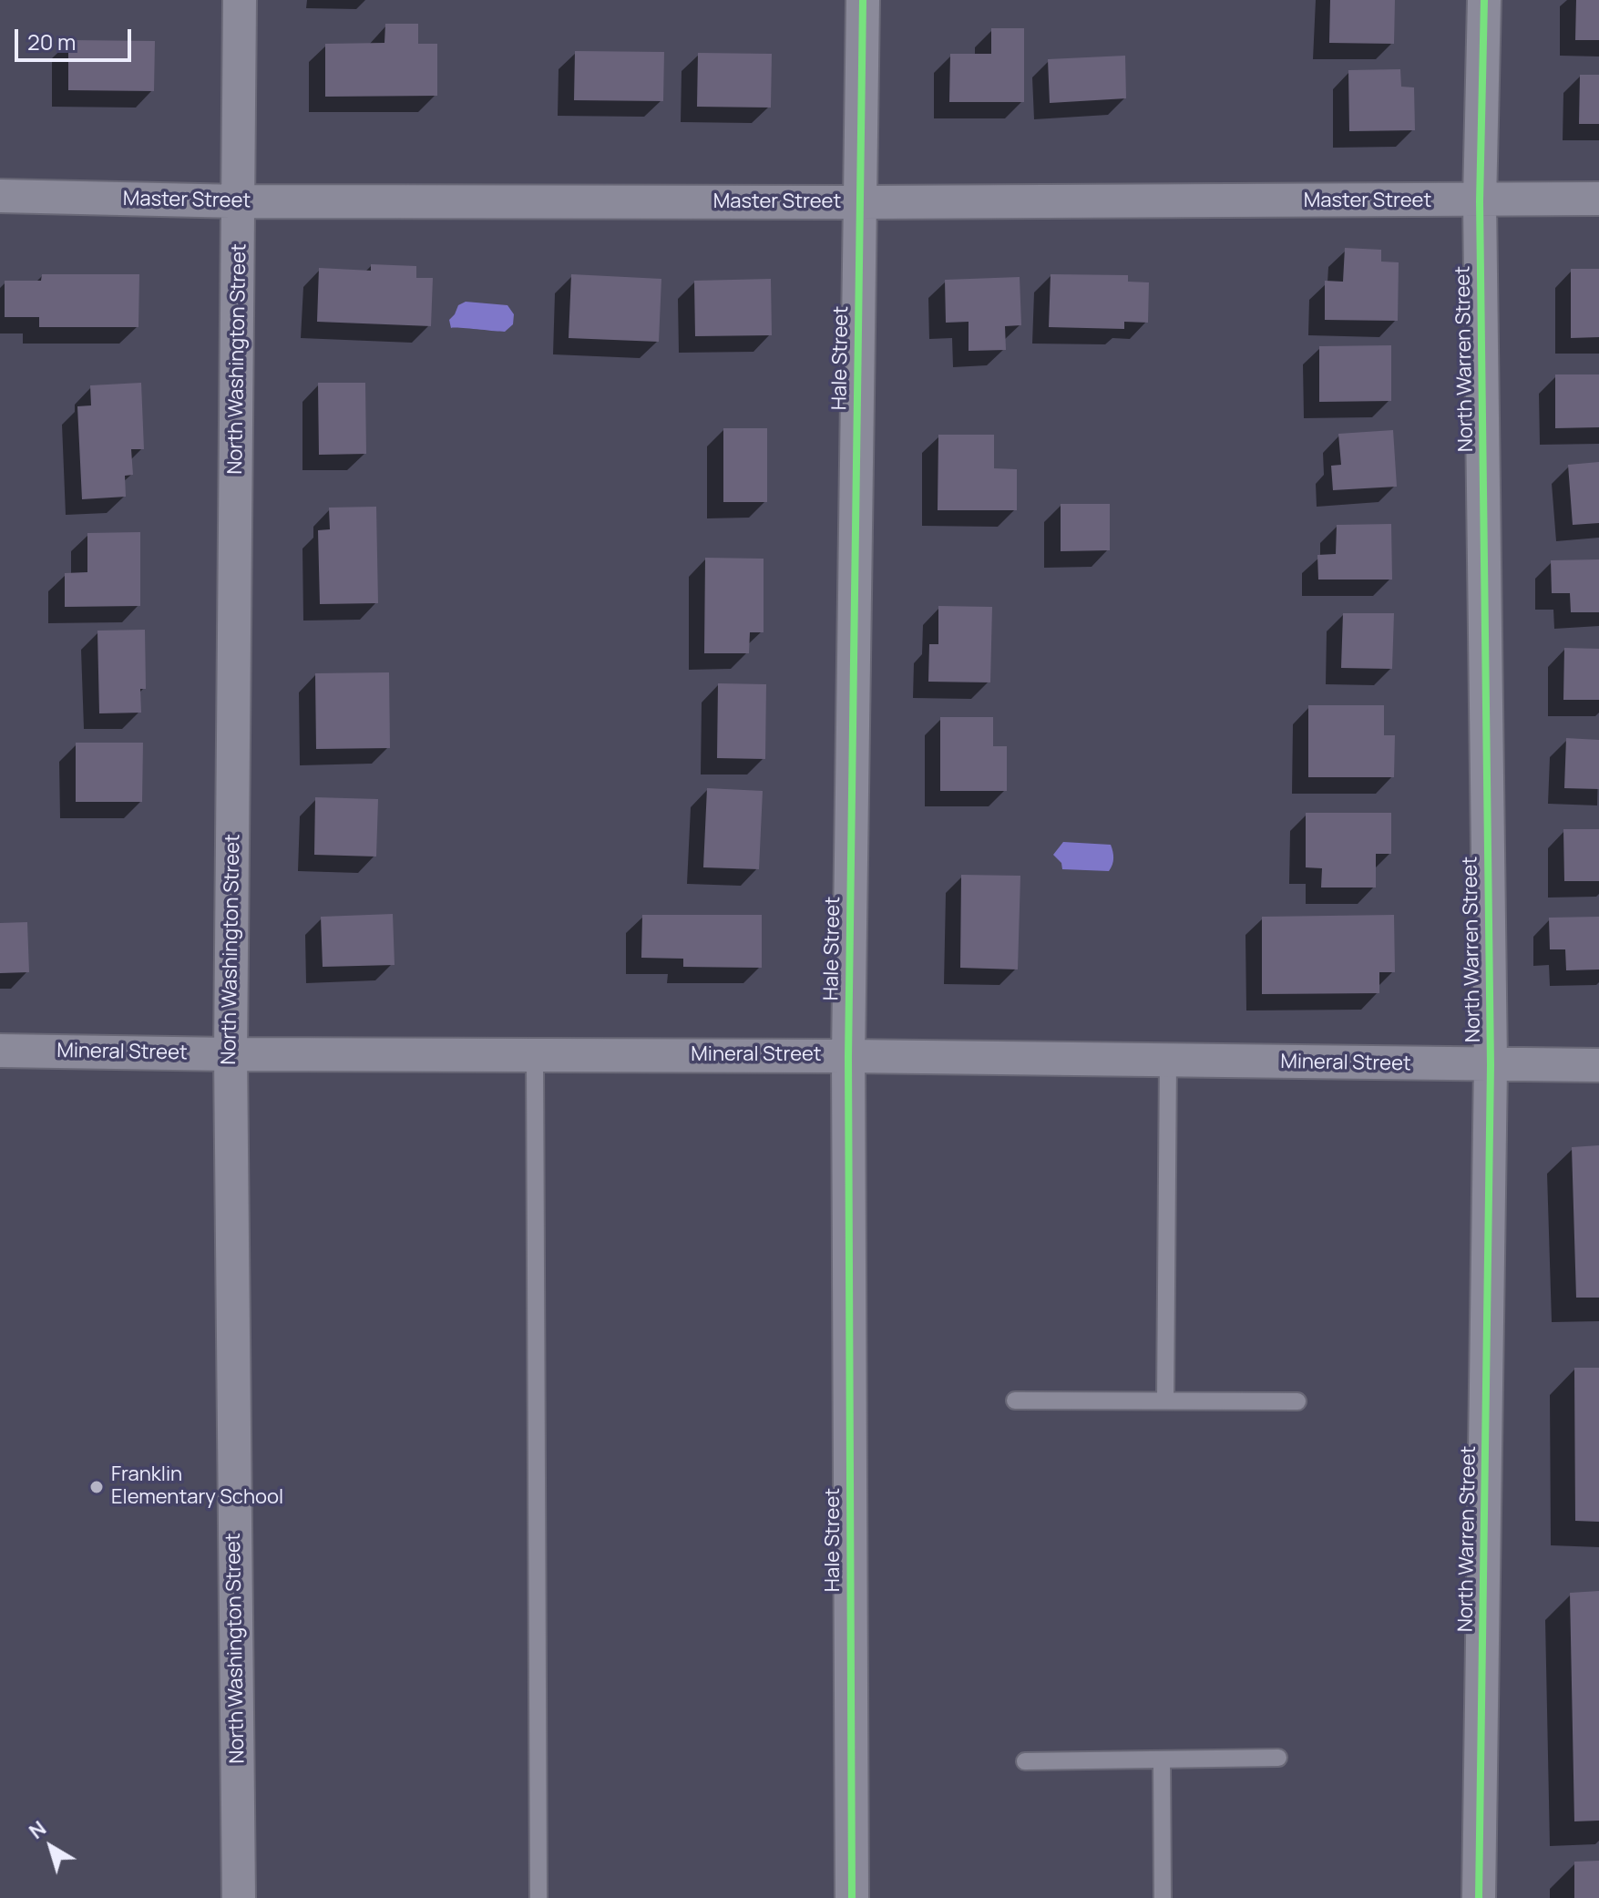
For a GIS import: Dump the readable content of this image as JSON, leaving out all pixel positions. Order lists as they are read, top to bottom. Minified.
{"streets":{"street":["Master Street","Hale Street","North Washington Street","North Warren Street","Mineral Street"]},"crossings":[["Master Street","Hale Street"],["Master Street","North Washington Street"],["Master Street","North Warren Street"],["Hale Street","Mineral Street"],["North Washington Street","Mineral Street"],["North Warren Street","Mineral Street"]],"places":["Franklin Elementary School"],"scale_bar":"20 m","north":"top left"}
